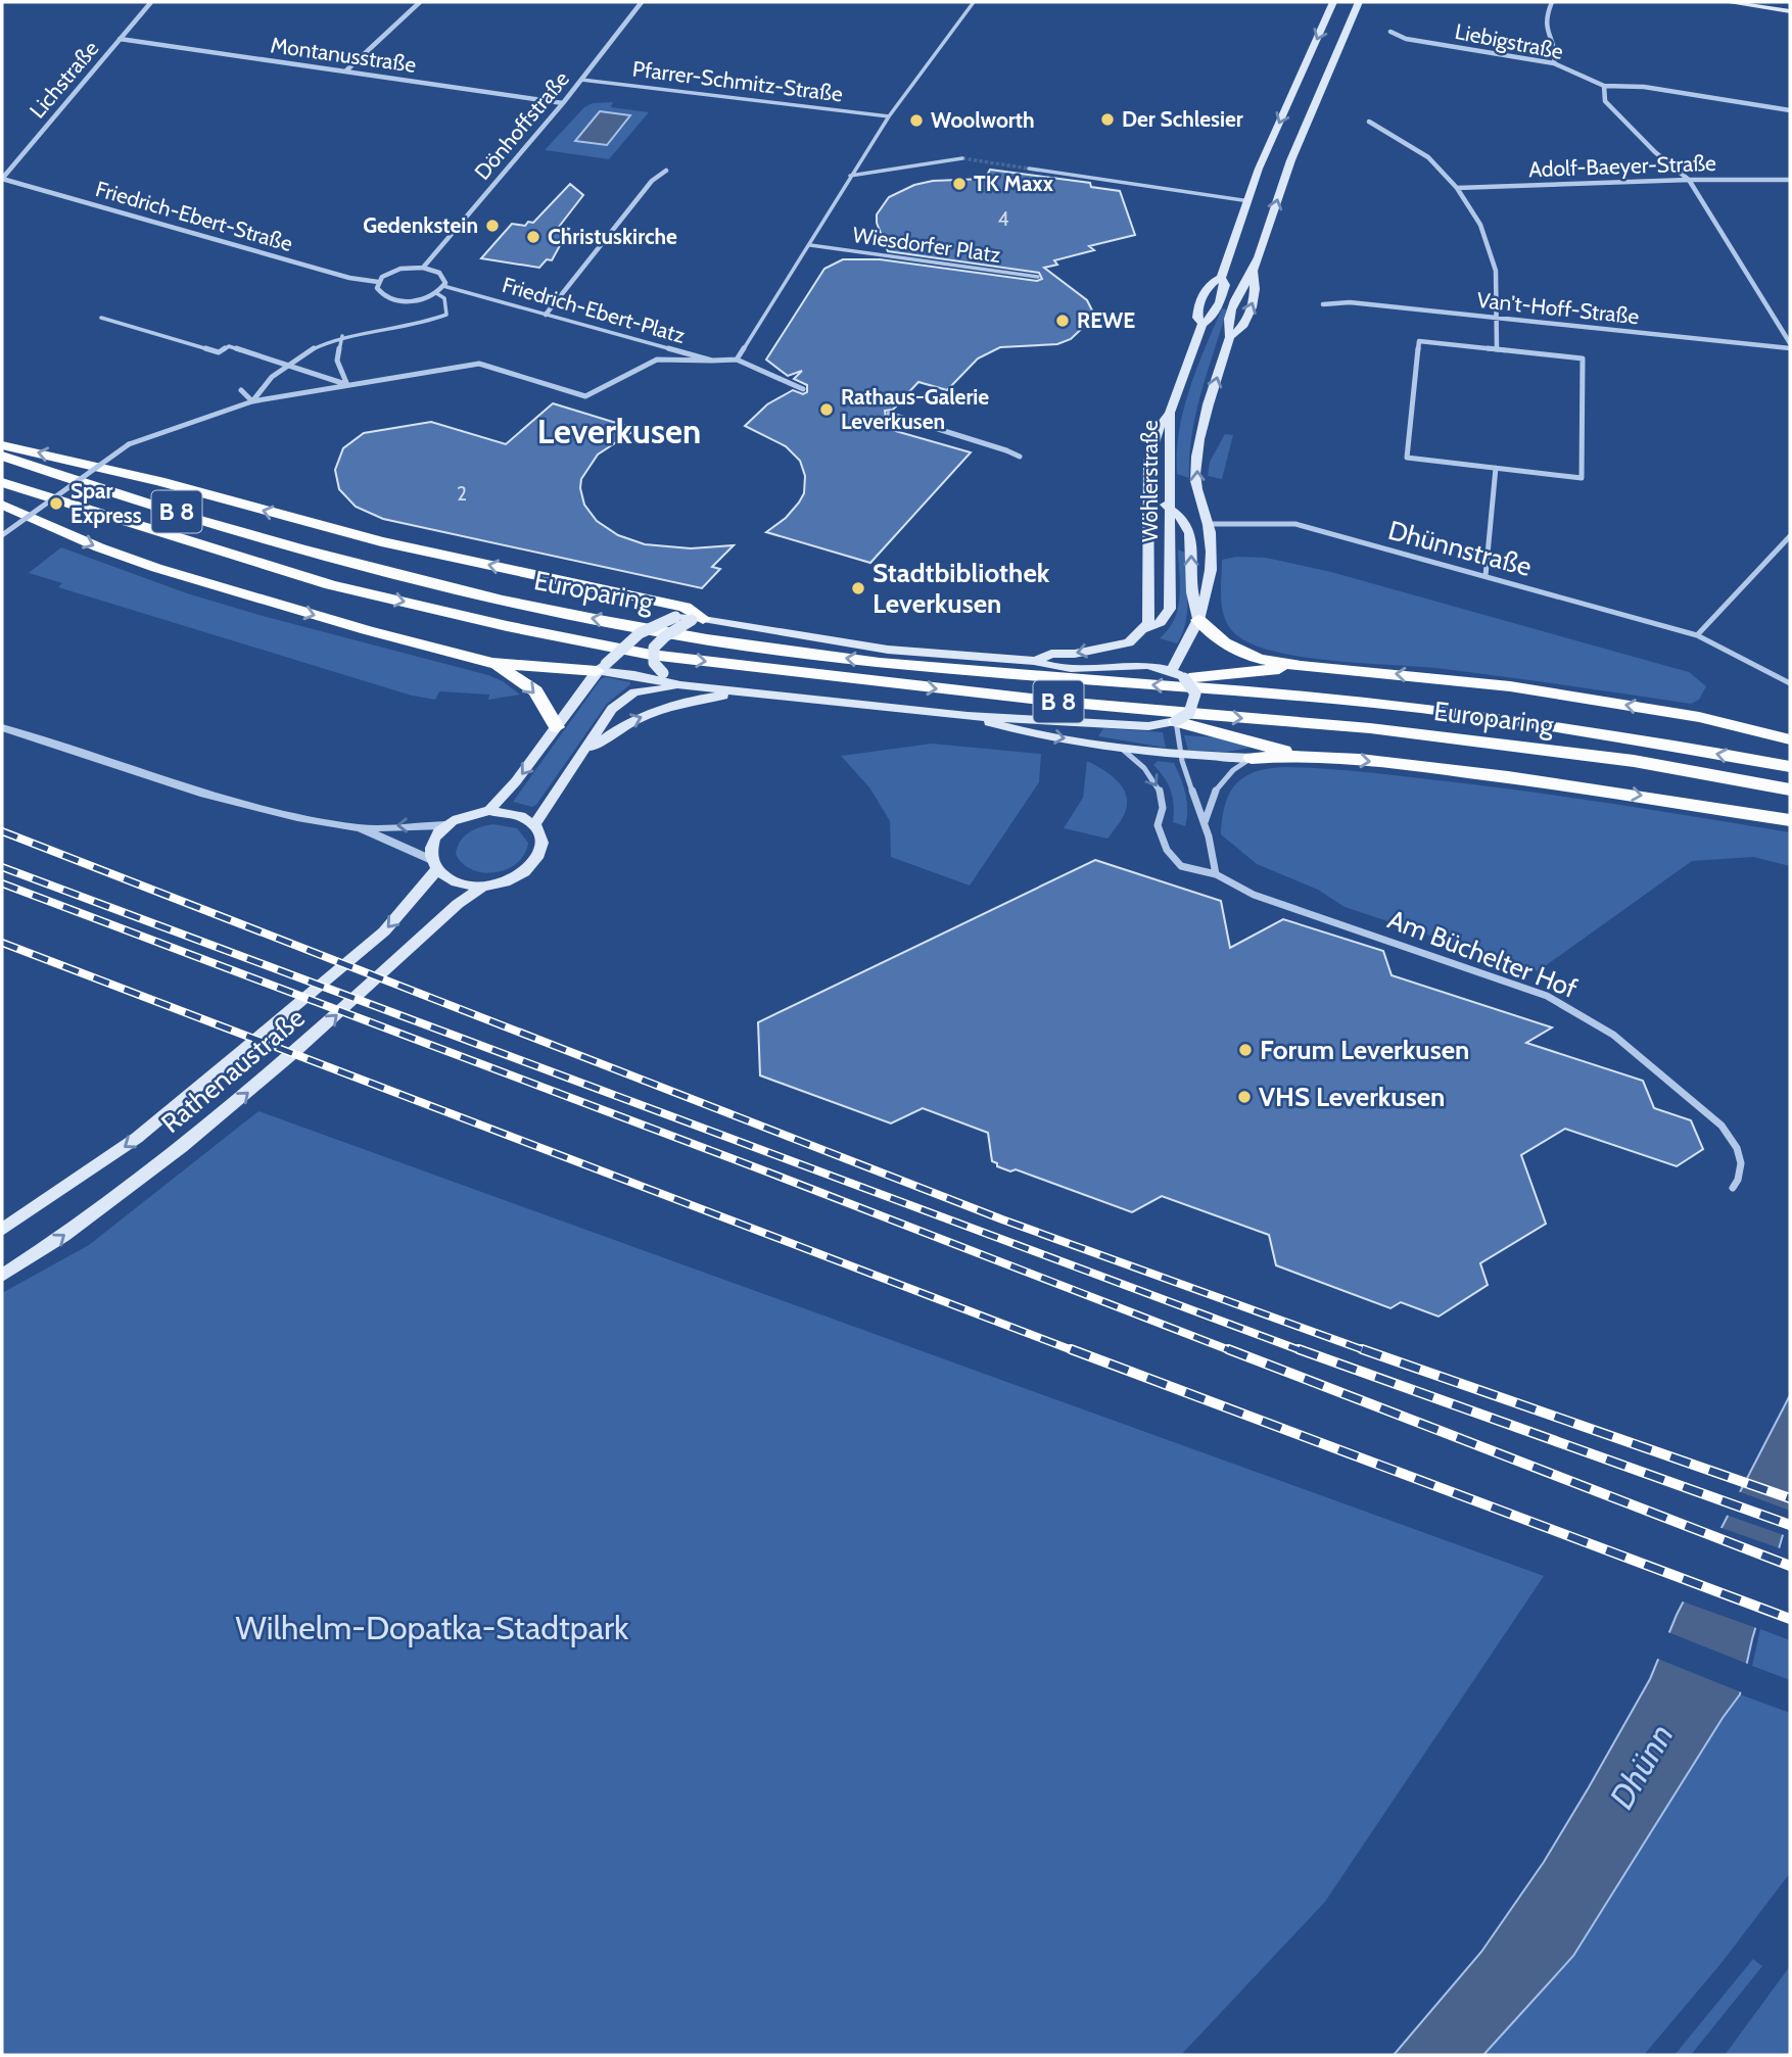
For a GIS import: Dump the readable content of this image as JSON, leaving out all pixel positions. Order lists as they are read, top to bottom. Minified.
{"streets":{"highway":["B 8","Europaring"],"main road":["Wöhlerstraße","Rathenaustraße"],"street":["Liebigstraße","Montanusstraße","Lichstraße","Pfarrer-Schmitz-Straße","Dönhoffstraße","Adolf-Baeyer-Straße","Friedrich-Ebert-Straße","Wiesdorfer Platz","Van't-Hoff-Straße","Friedrich-Ebert-Platz","Dhünnstraße","Am Büchelter Hof"]},"crossings":[["Montanusstraße","Lichstraße"],["Montanusstraße","Dönhoffstraße"],["Lichstraße","Friedrich-Ebert-Straße"],["Pfarrer-Schmitz-Straße","Dönhoffstraße"],["Pfarrer-Schmitz-Straße","Wiesdorfer Platz"],["Wiesdorfer Platz","Friedrich-Ebert-Platz"],["Wöhlerstraße","Dhünnstraße"]],"districts":["Leverkusen"],"water":["Dhünn"],"parks":["Wilhelm-Dopatka-Stadtpark"],"places":["Der Schlesier","Woolworth","TK Maxx","Gedenkstein","Christuskirche","REWE","Rathaus-Galerie Leverkusen","Spar Express","Stadtbibliothek Leverkusen","Forum Leverkusen","VHS Leverkusen"],"house_numbers":["4","2"]}
